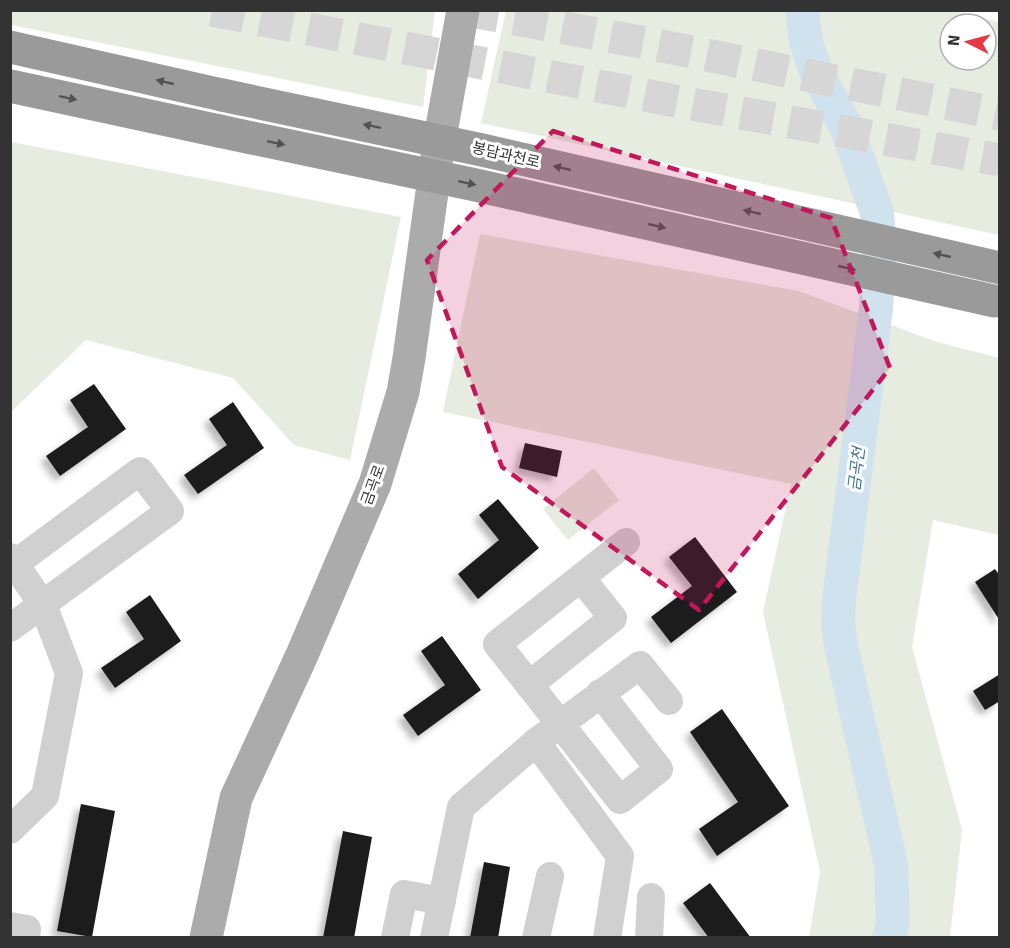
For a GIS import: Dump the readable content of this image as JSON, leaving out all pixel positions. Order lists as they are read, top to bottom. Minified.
{"streets":{"highway":["봉담과천로"],"main road":["금곡로"]},"water":["금곡천"],"north":"left"}
